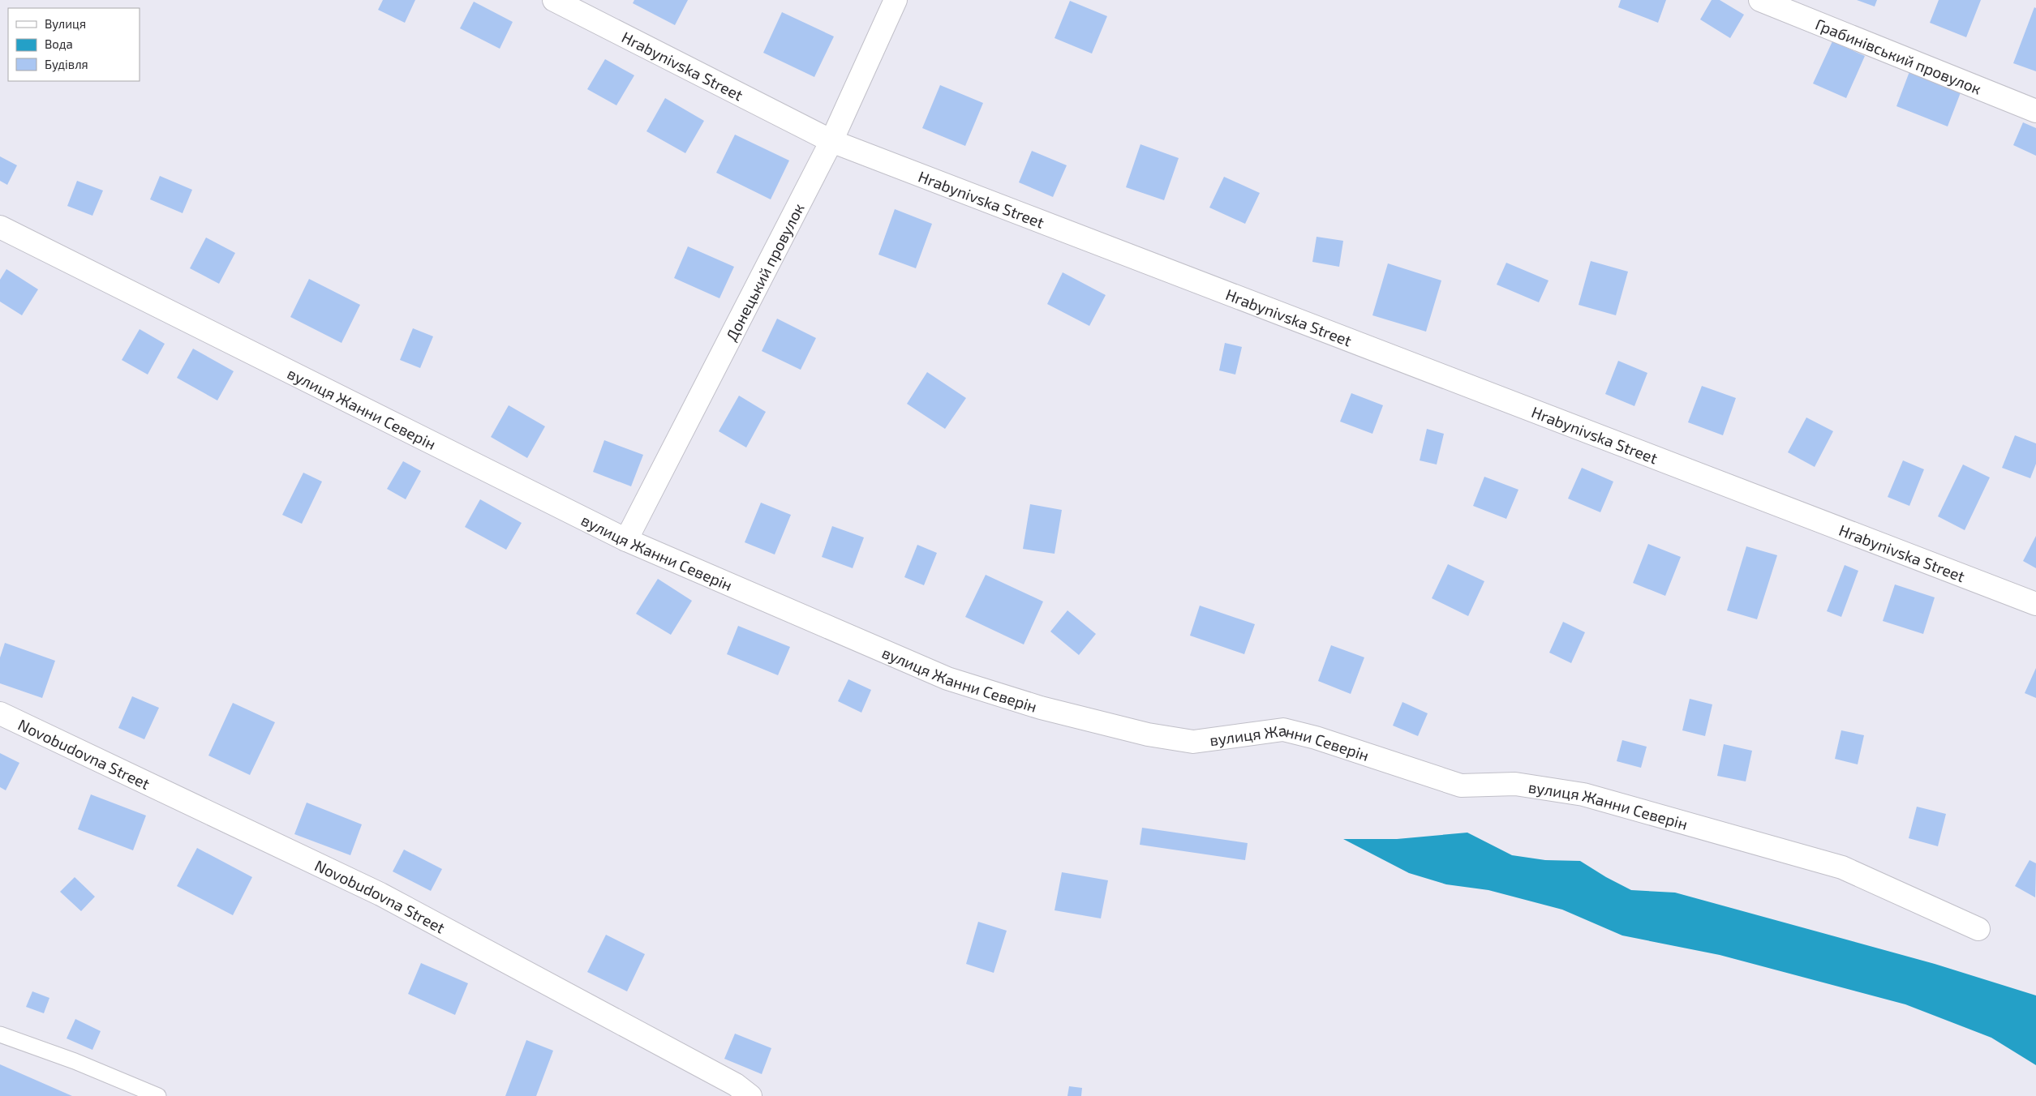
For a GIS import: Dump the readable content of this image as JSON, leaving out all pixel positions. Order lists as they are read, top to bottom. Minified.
{"streets":{"street":["Грабинівський провулок","Hrabynivska Street","Донецький провулок","вулиця Жанни Северін","Novobudovna Street"]},"crossings":[["Hrabynivska Street","Донецький провулок"],["Донецький провулок","вулиця Жанни Северін"]],"legend":["Вулиця","Вода","Будівля"]}
